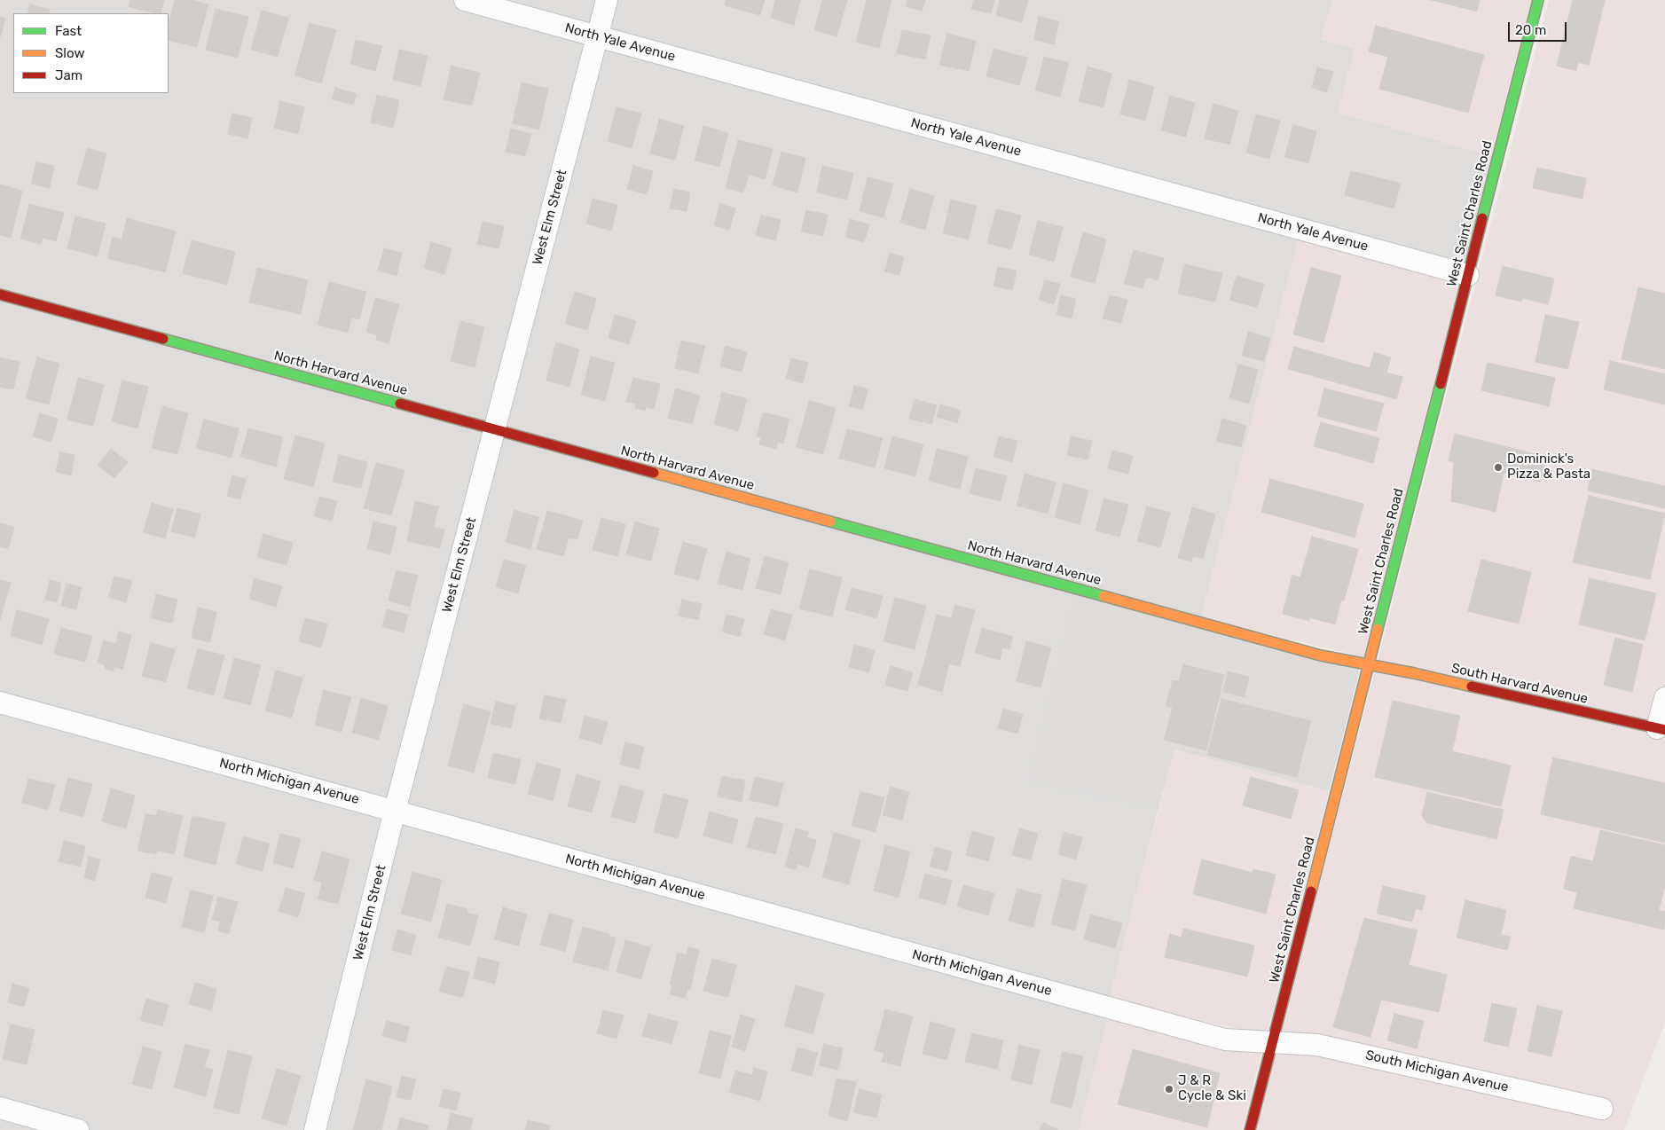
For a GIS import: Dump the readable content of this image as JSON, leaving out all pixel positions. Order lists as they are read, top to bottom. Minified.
{"streets":{"street":["North Yale Avenue","West Saint Charles Road","West Elm Street","North Harvard Avenue","South Harvard Avenue","North Michigan Avenue","South Michigan Avenue"]},"crossings":[["North Yale Avenue","West Saint Charles Road"],["North Yale Avenue","West Elm Street"],["West Saint Charles Road","North Harvard Avenue"],["West Saint Charles Road","South Harvard Avenue"],["West Saint Charles Road","North Michigan Avenue"],["West Saint Charles Road","South Michigan Avenue"],["West Elm Street","North Harvard Avenue"],["West Elm Street","North Michigan Avenue"],["North Harvard Avenue","South Harvard Avenue"],["North Michigan Avenue","South Michigan Avenue"]],"places":["Dominick's Pizza & Pasta","J & R Cycle & Ski"],"legend":["Fast","Slow","Jam"],"scale_bar":"20 m"}
